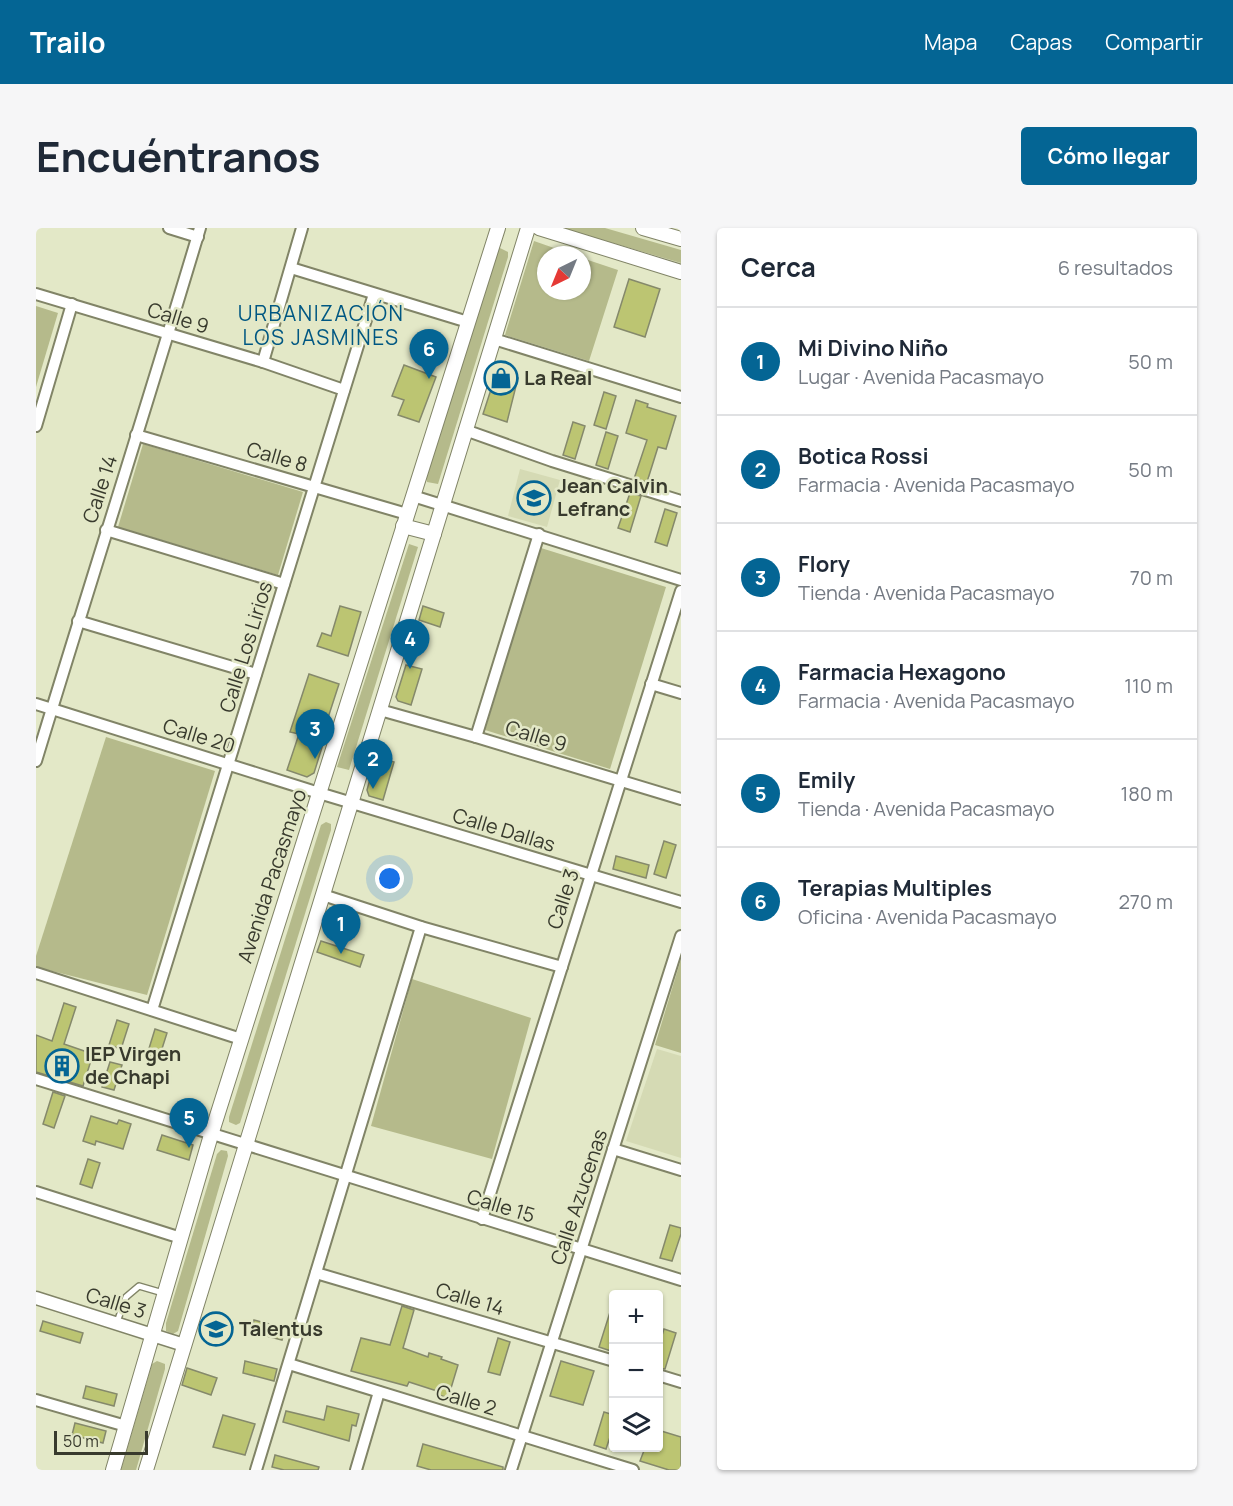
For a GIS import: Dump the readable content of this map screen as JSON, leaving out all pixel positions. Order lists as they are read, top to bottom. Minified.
{"streets":{"main road":["Avenida Pacasmayo"],"street":["Calle 9","Calle 8","Calle 14","Calle Los Lirios","Calle 20","Calle Dallas","Calle 3","Calle Azucenas","Calle 15","Calle 2"]},"crossings":[["Calle 9","Calle 14"],["Calle 9","Calle Los Lirios"],["Calle 9","Calle 3"],["Calle 8","Calle 14"],["Calle 8","Calle Los Lirios"],["Calle 8","Avenida Pacasmayo"],["Calle 14","Calle 20"],["Calle 14","Calle Azucenas"],["Calle Los Lirios","Calle 20"],["Calle 20","Calle Dallas"],["Calle 20","Avenida Pacasmayo"],["Calle Dallas","Calle 3"],["Avenida Pacasmayo","Calle 3"],["Avenida Pacasmayo","Calle 15"],["Calle 3","Calle 15"],["Calle Azucenas","Calle 15"],["Calle Azucenas","Calle 2"]],"districts":["URBANIZACIÓN LOS JASMINES"],"places":{"shop":["La Real"],"school or university":["Jean Calvin Lefranc","Talentus"],"building":["IEP Virgen de Chapi"]},"scale_bar":"50 m","north":"bottom left","page":{"header":"Trailo","nav":["Mapa","Capas","Compartir"],"title":"Encuéntranos","buttons":"Cómo llegar","heading":["Cerca","6 resultados"],"list":[{"mark":"1","name":"Mi Divino Niño","note":"Lugar · Avenida Pacasmayo","value":"50 m"},{"mark":"2","name":"Botica Rossi","note":"Farmacia · Avenida Pacasmayo","value":"50 m"},{"mark":"3","name":"Flory","note":"Tienda · Avenida Pacasmayo","value":"70 m"},{"mark":"4","name":"Farmacia Hexagono","note":"Farmacia · Avenida Pacasmayo","value":"110 m"},{"mark":"5","name":"Emily","note":"Tienda · Avenida Pacasmayo","value":"180 m"},{"mark":"6","name":"Terapias Multiples","note":"Oficina · Avenida Pacasmayo","value":"270 m"}],"pins":["6","4","3","2","1","5"],"map_buttons":["+","−"],"scale":"50 m"}}
